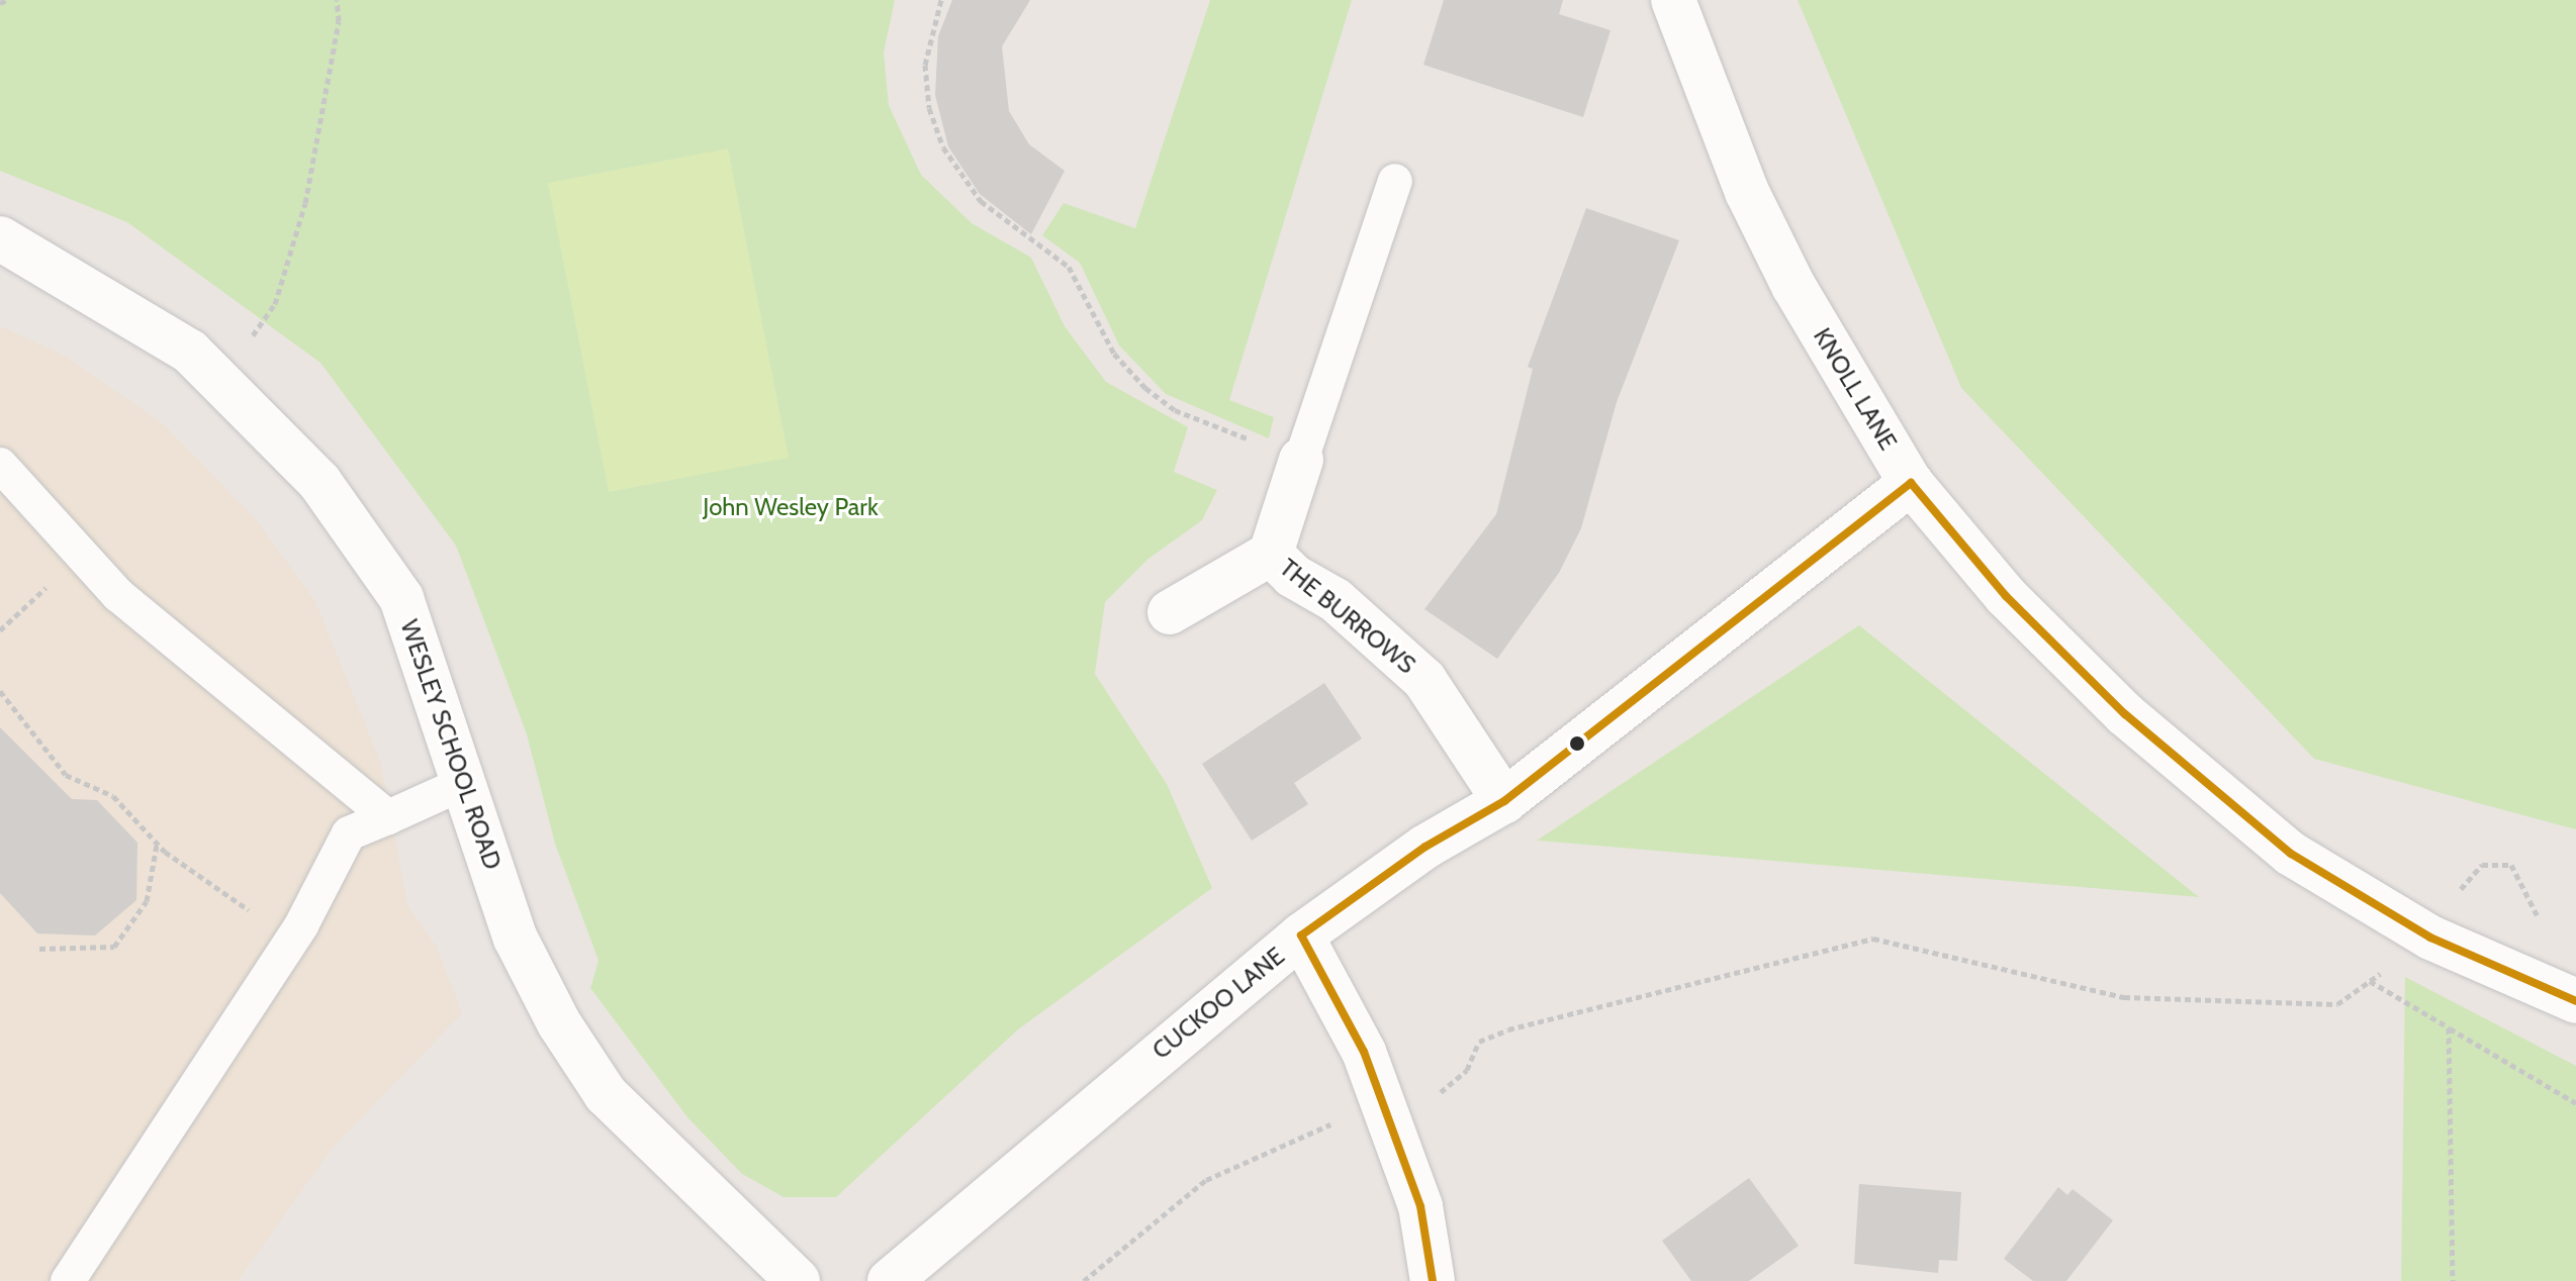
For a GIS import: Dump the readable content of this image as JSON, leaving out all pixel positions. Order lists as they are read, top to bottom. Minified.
{"streets":{"street":["KNOLL LANE","THE BURROWS","WESLEY SCHOOL ROAD","CUCKOO LANE"]},"crossings":[["KNOLL LANE","CUCKOO LANE"],["THE BURROWS","CUCKOO LANE"]],"parks":["John Wesley Park"]}
